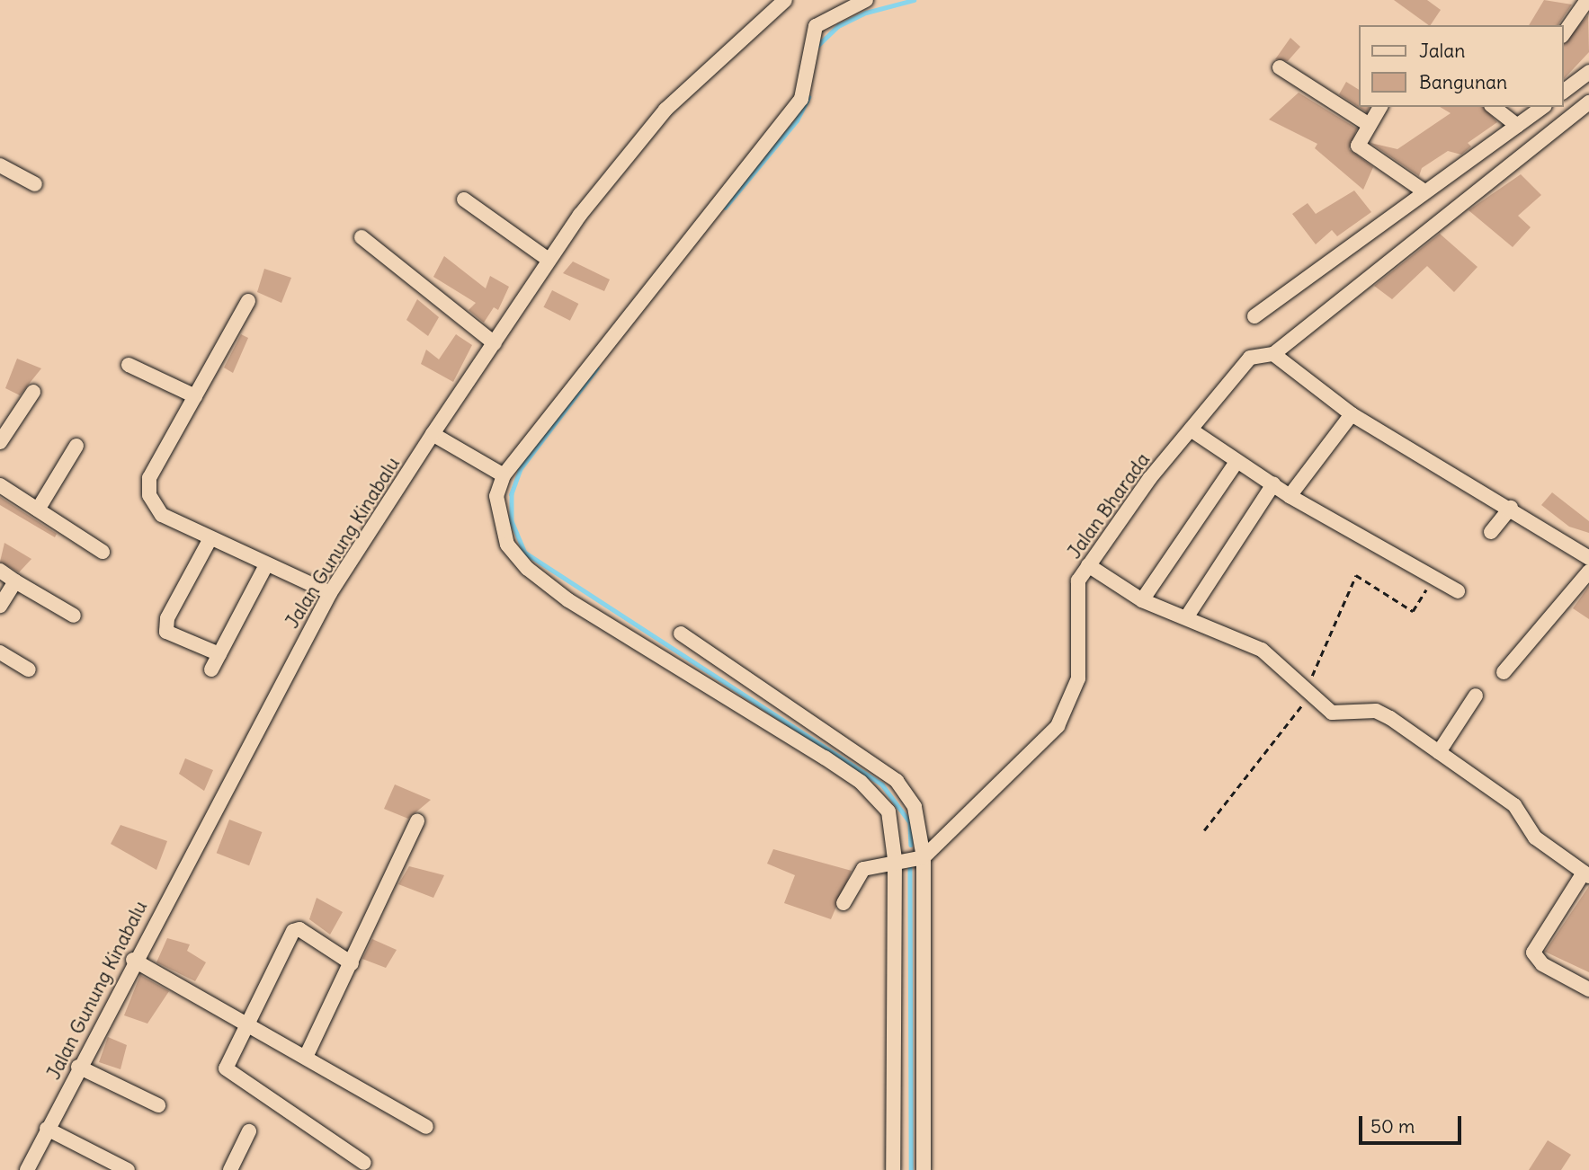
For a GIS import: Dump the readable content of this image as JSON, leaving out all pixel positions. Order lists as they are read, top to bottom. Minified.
{"streets":{"street":["Jalan Bharada","Jalan Gunung Kinabalu"]},"legend":["Jalan","Bangunan"],"scale_bar":"50 m"}
